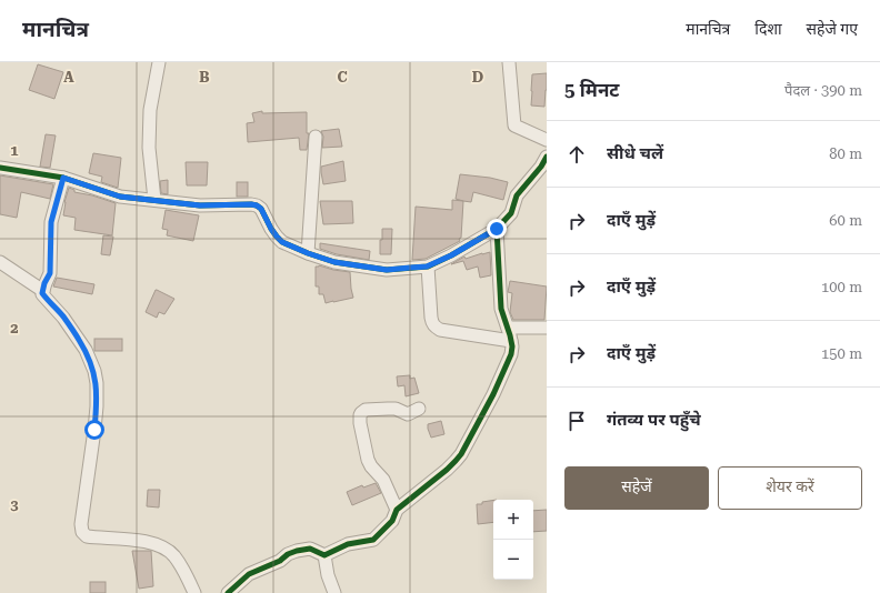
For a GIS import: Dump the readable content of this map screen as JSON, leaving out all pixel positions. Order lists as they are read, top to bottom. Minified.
{"page":{"header":"मानचित्र","nav":["मानचित्र","दिशा","सहेजे गए"],"heading":["5 मिनट","पैदल · 390 m"],"list":[["सीधे चलें","80 m"],["दाएँ मुड़ें","60 m"],["दाएँ मुड़ें","100 m"],["दाएँ मुड़ें","150 m"],"गंतव्य पर पहुँचे"],"buttons":["सहेजें","शेयर करें"],"map_buttons":["+","−"]},"grid":{"columns":["A","B","C","D"],"rows":["1","2","3"]}}
